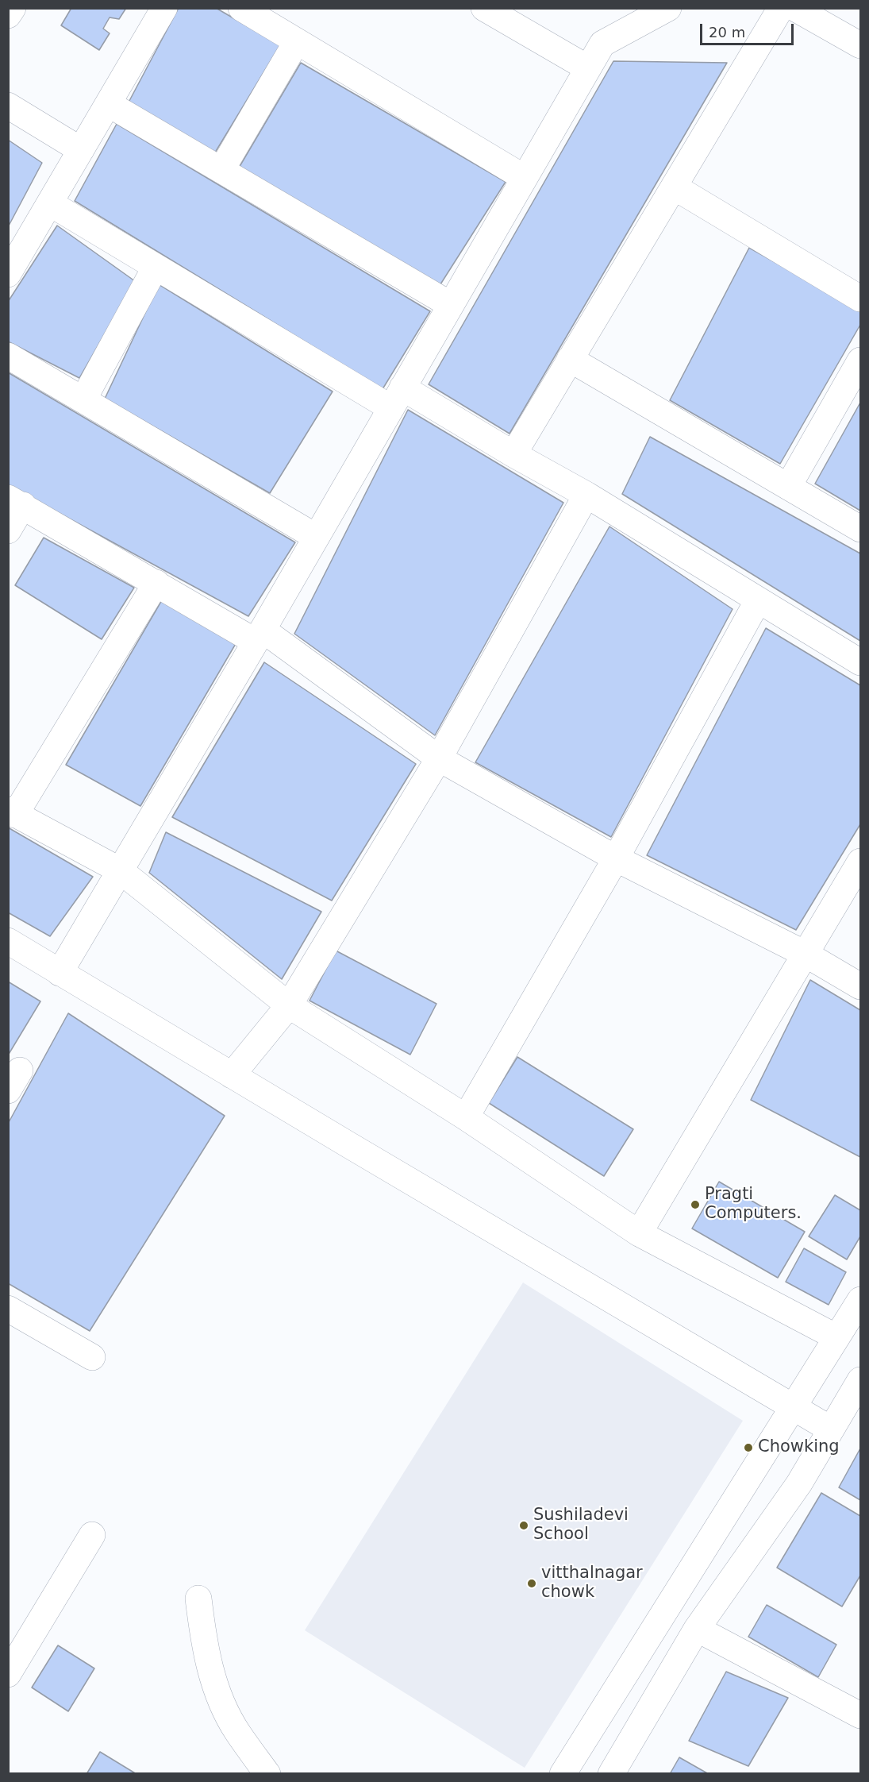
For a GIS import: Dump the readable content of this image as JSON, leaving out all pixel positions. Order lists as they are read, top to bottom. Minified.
{"places":["Pragti Computers.","Chowking","Sushiladevi School","vitthalnagar chowk"],"scale_bar":"20 m"}
